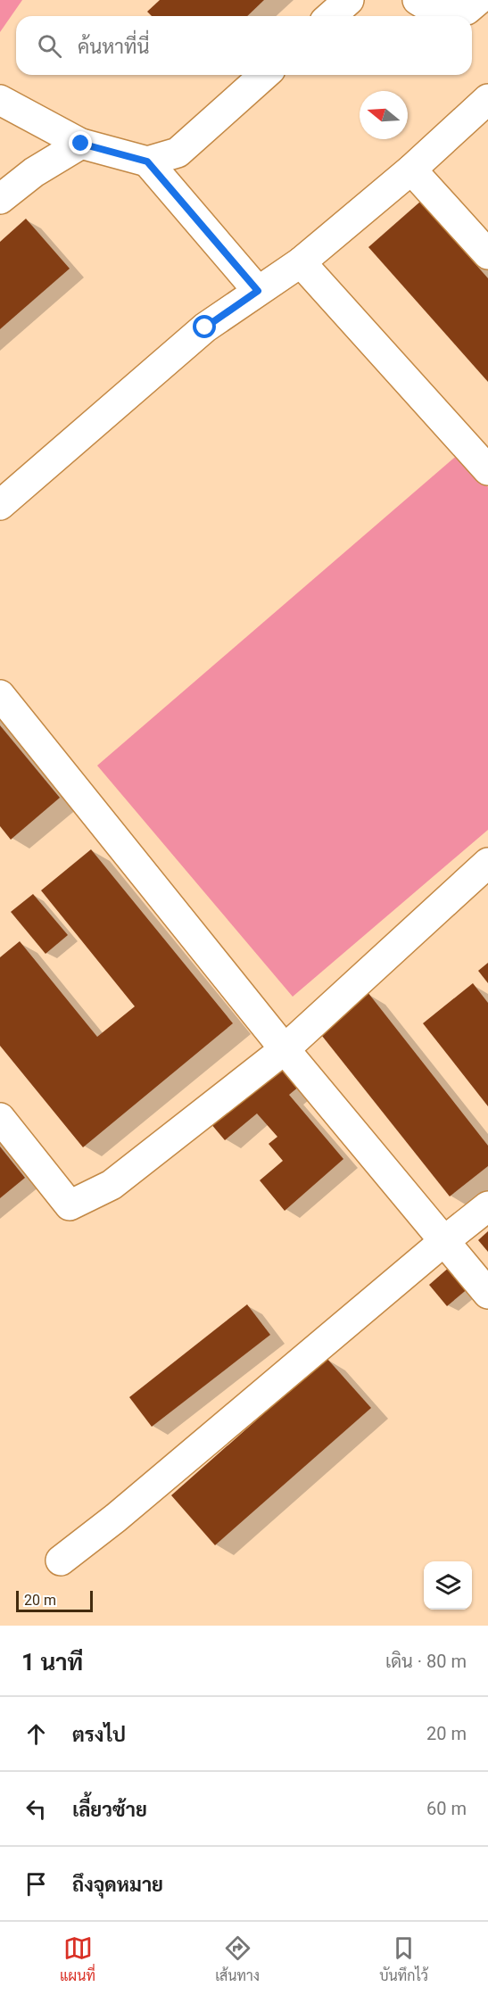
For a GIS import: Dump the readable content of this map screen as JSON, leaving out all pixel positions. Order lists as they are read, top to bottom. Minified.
{"scale_bar":"20 m","north":"left","page":{"search":"ค้นหาที่นี่","scale":"20 m","heading":["1 นาที","เดิน · 80 m"],"list":[["ตรงไป","20 m"],["เลี้ยวซ้าย","60 m"],"ถึงจุดหมาย"],"nav":["แผนที่","เส้นทาง","บันทึกไว้"]}}
